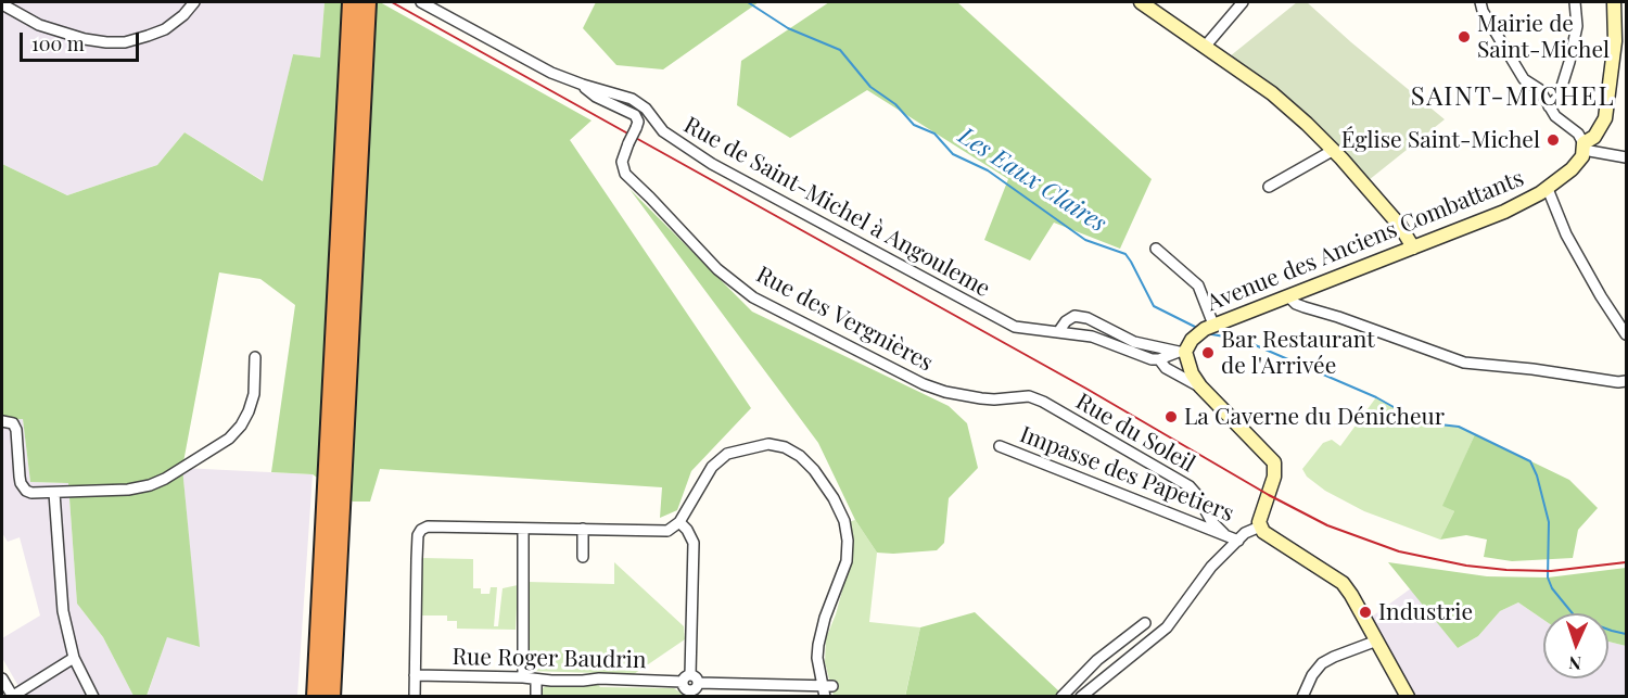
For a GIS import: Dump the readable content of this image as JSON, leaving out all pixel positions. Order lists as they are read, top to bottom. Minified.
{"streets":{"street":["Rue de Saint-Michel à Angouleme","Avenue des Anciens Combattants","Rue des Vergnières","Rue du Soleil","Impasse des Papetiers","Rue Roger Baudrin"]},"crossings":[["Rue de Saint-Michel à Angouleme","Rue des Vergnières"],["Rue des Vergnières","Rue du Soleil"],["Rue du Soleil","Impasse des Papetiers"]],"districts":["SAINT-MICHEL"],"water":["Les Eaux Claires"],"places":["Mairie de Saint-Michel","Église Saint-Michel","Bar Restaurant de l'Arrivée","La Caverne du Dénicheur","Industrie"],"scale_bar":"100 m","north":"bottom"}
